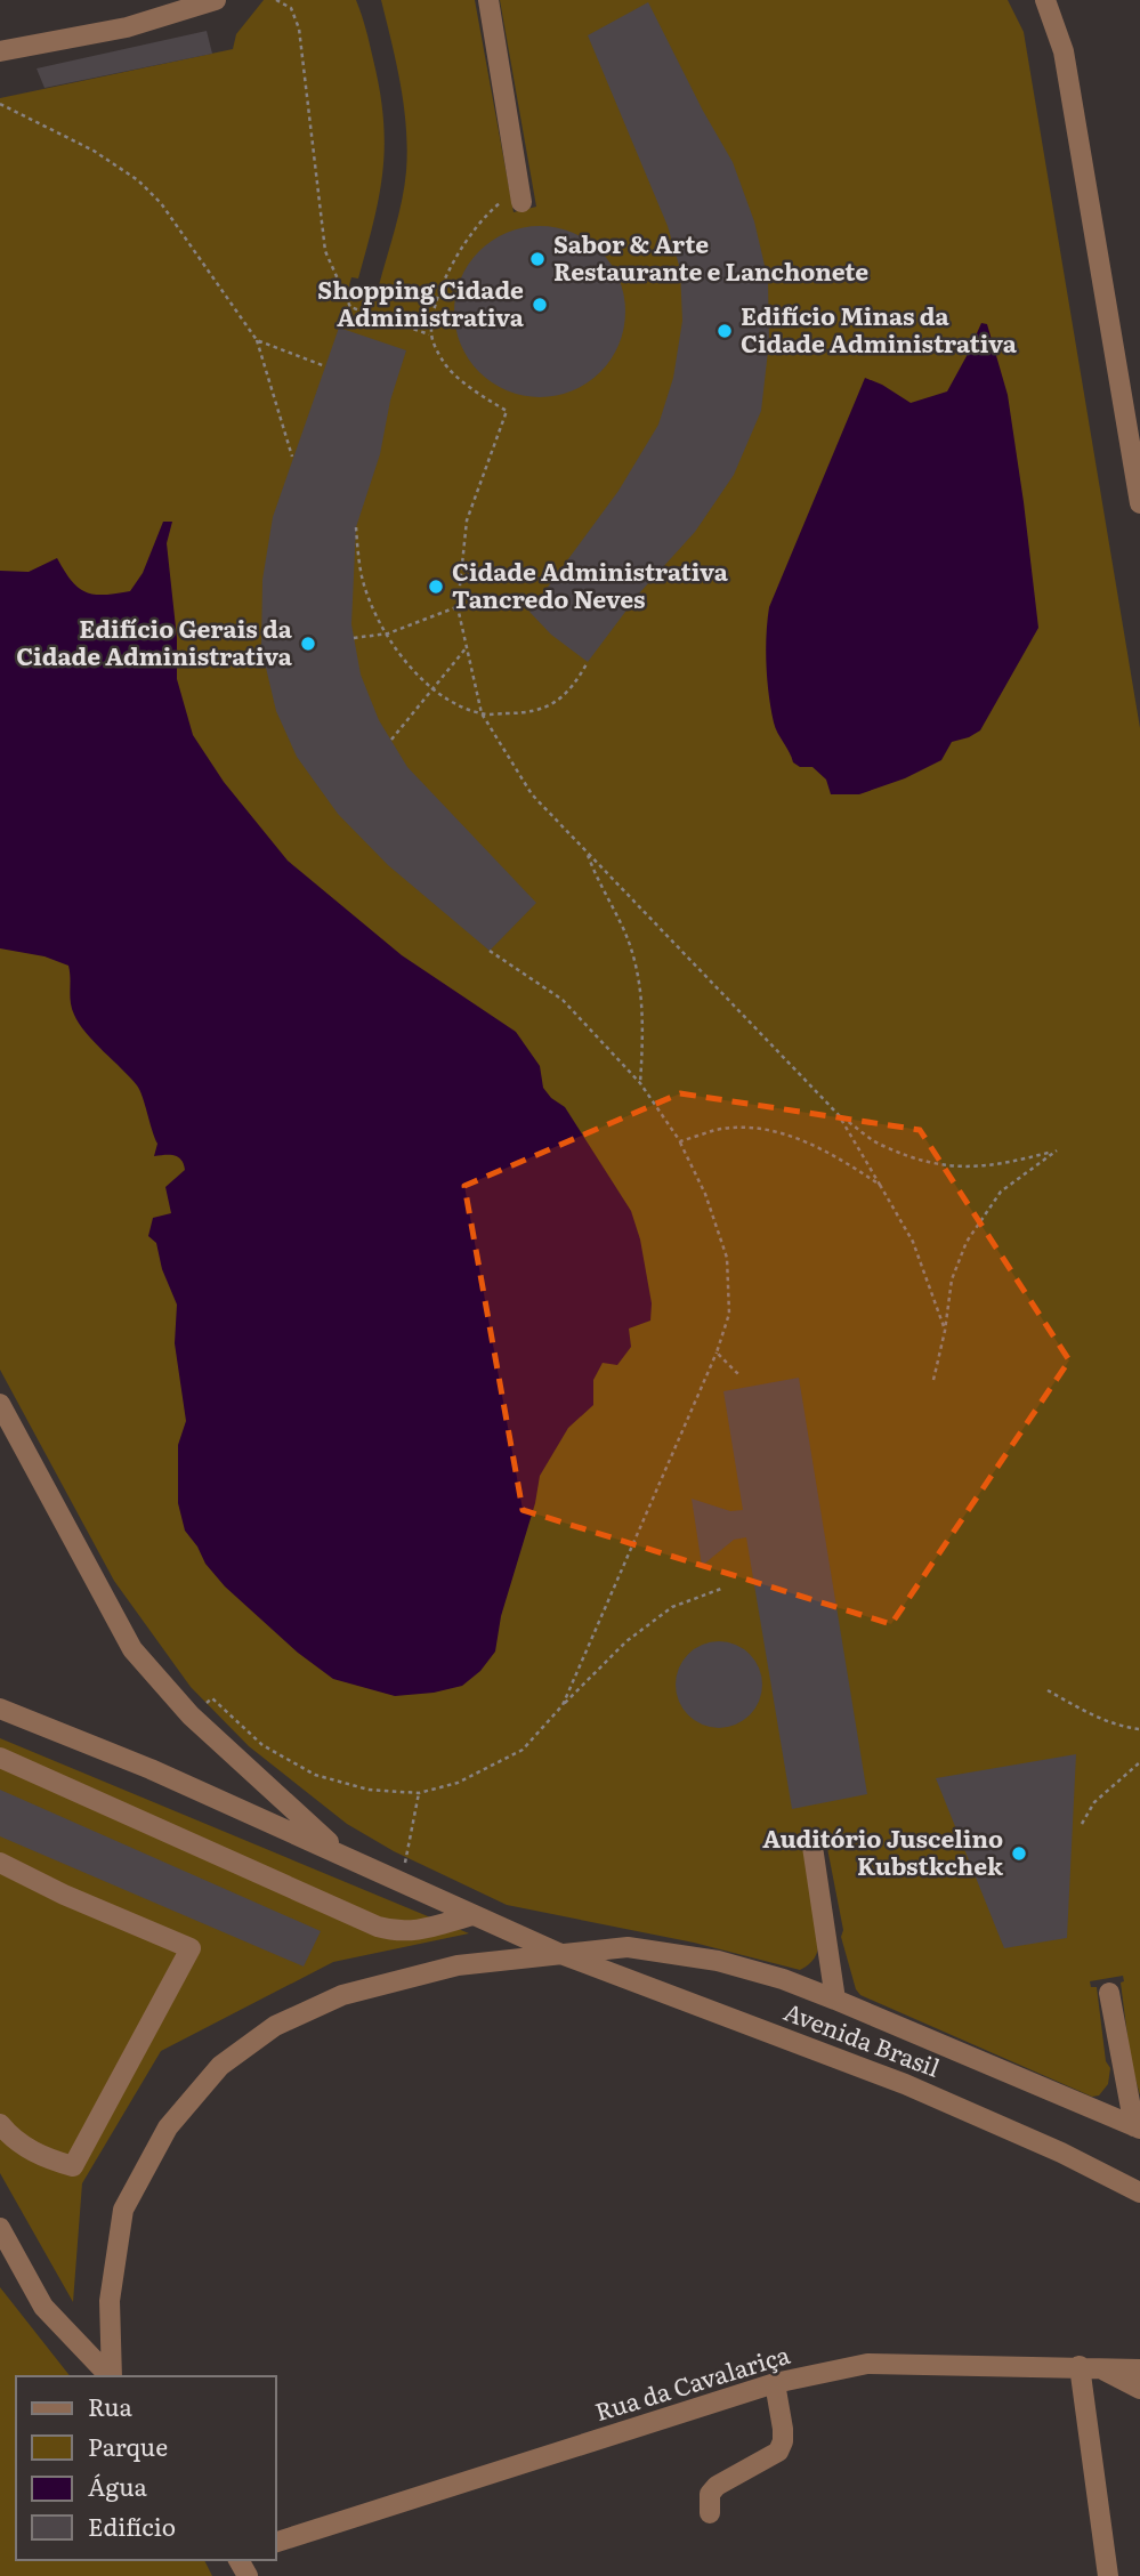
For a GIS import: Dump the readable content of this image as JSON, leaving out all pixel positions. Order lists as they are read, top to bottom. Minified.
{"streets":{"street":["Avenida Brasil","Rua da Cavalariça"]},"places":["Sabor & Arte Restaurante e Lanchonete","Shopping Cidade Administrativa","Edifício Minas da Cidade Administrativa","Cidade Administrativa Tancredo Neves","Edifício Gerais da Cidade Administrativa","Auditório Juscelino Kubstkchek"],"legend":["Rua","Parque","Água","Edifício"]}
